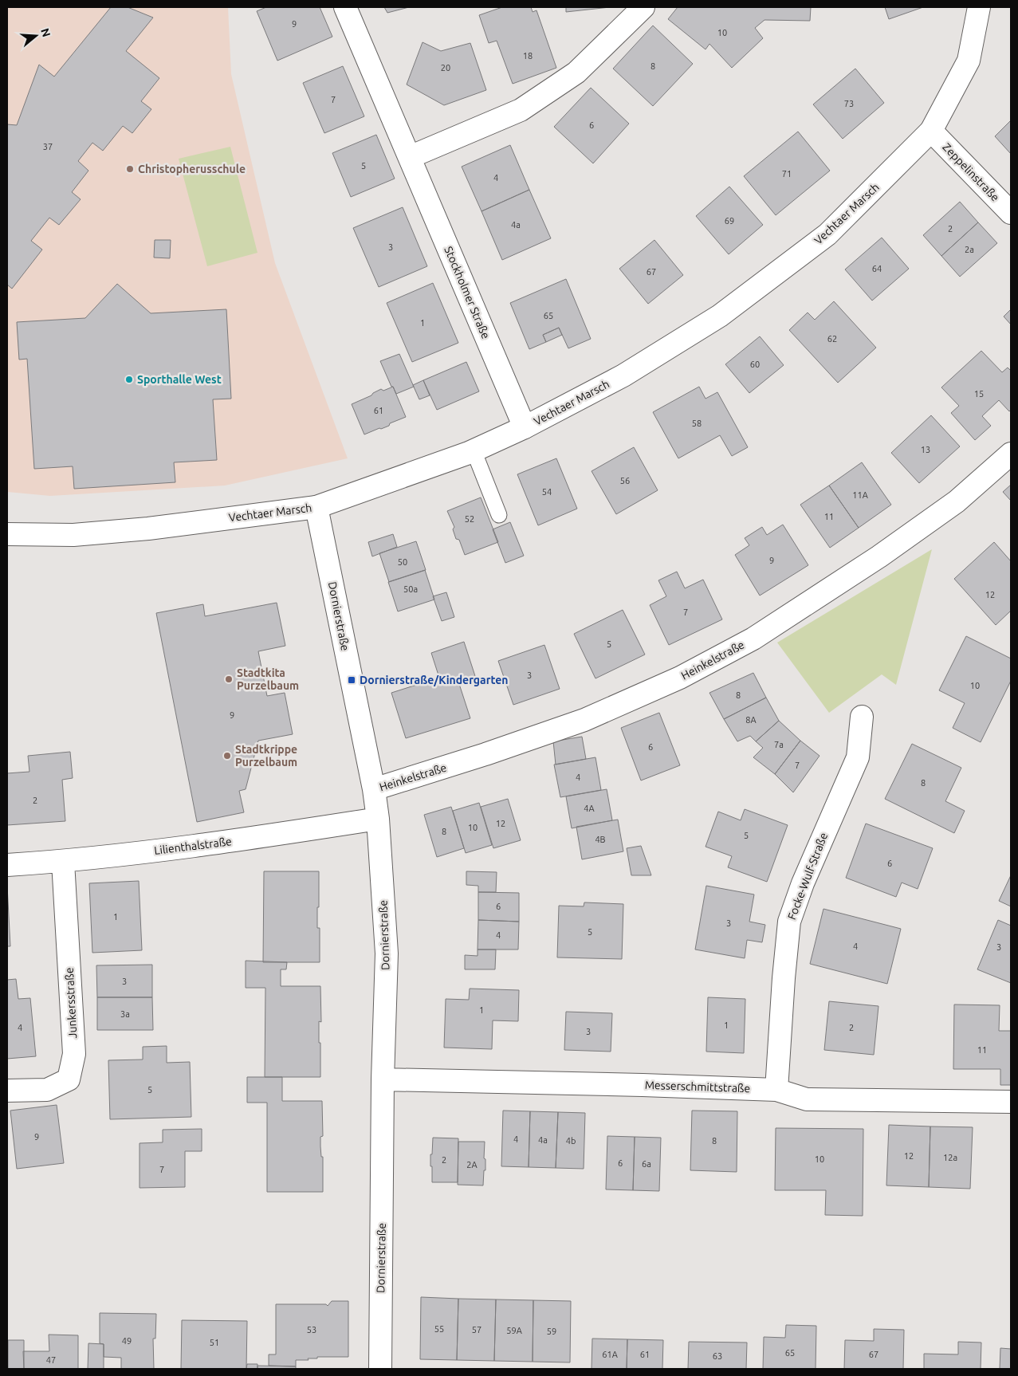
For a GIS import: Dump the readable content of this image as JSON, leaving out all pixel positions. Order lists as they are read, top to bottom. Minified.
{"streets":{"street":["Zeppelinstraße","Vechtaer Marsch","Stockholmer Straße","Dornierstraße","Heinkelstraße","Lilienthalstraße","Focke-Wulf-Straße","Junkersstraße","Messerschmittstraße"]},"crossings":[["Zeppelinstraße","Vechtaer Marsch"],["Vechtaer Marsch","Stockholmer Straße"],["Vechtaer Marsch","Dornierstraße"],["Dornierstraße","Heinkelstraße"],["Dornierstraße","Lilienthalstraße"],["Dornierstraße","Messerschmittstraße"],["Lilienthalstraße","Junkersstraße"],["Focke-Wulf-Straße","Messerschmittstraße"]],"places":{"other":["Christopherusschule","Sporthalle West","Stadtkita Purzelbaum","Stadtkrippe Purzelbaum"],"transit":["Dornierstraße/Kindergarten"]},"house_numbers":["9","10","18","8","20","7","73","6","37","5","71","4","69","4a","2","3","2a","64","67","65","1","62","60","15","61","58","13","56","54","11A","11","52","9","50","50a","12","7","5","3","10","8","9","8A","7a","6","7","4","8","2","4A","12","10","8","5","4B","6","6","1","3","5","4","4","3","3","1","3a","1","4","2","3","11","5","9","4","4a","4b","8","12","12a","10","2","6","6a","2A","7","55","53","57","59A","59","49","51","65","61A","61","67","63","47"],"north":"right"}
